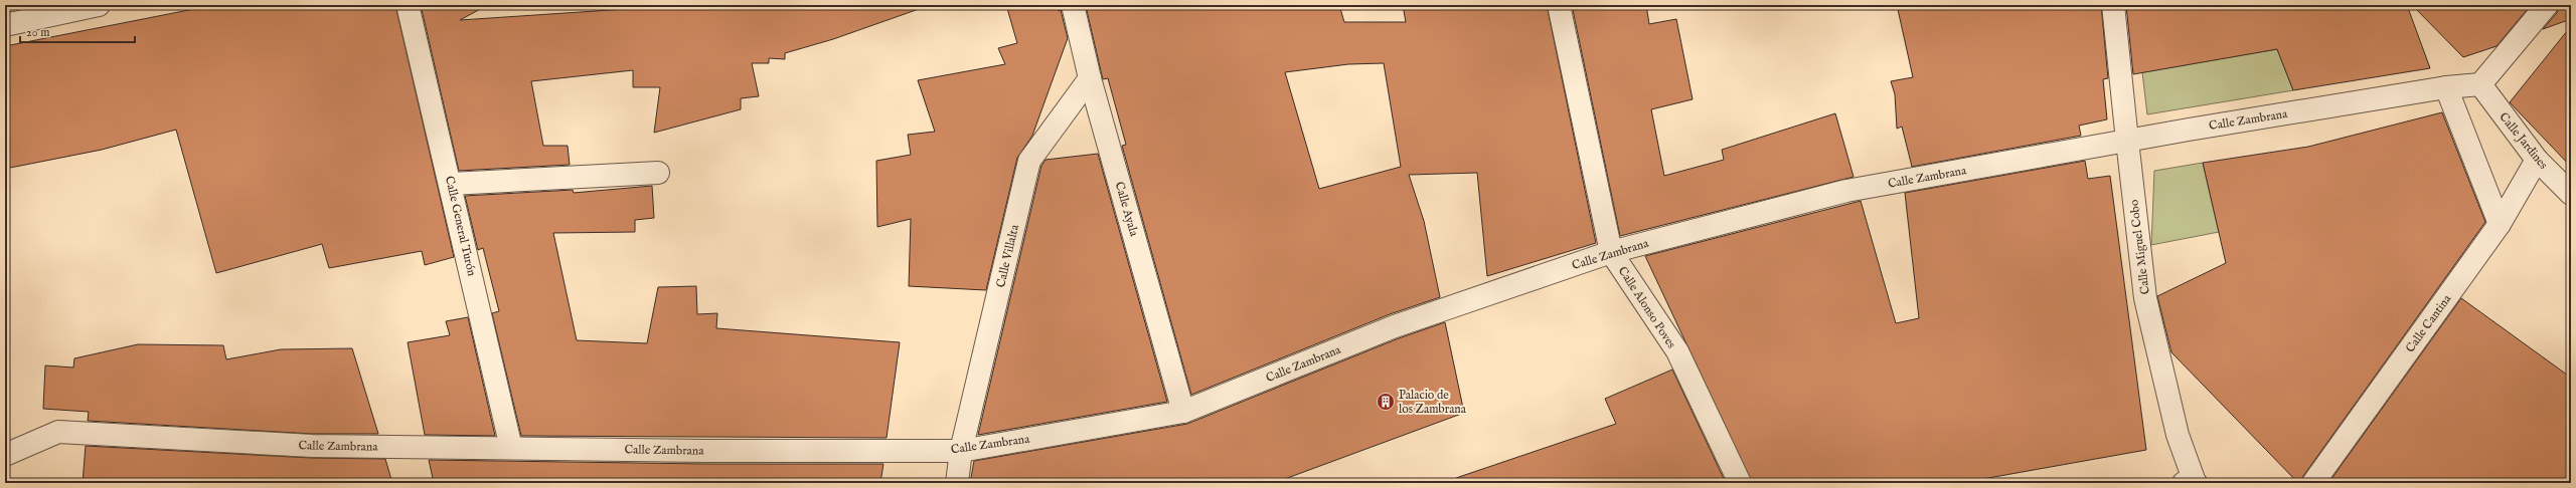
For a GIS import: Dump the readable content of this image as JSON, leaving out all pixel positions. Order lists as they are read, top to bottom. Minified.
{"streets":{"street":["Calle Zambrana","Calle Jardines","Calle Ayala","Calle General Turón","Calle Miguel Cobo","Calle Villalta","Calle Alonso Poves","Calle Cantina"]},"crossings":[["Calle Zambrana","Calle Jardines"],["Calle Zambrana","Calle Ayala"],["Calle Zambrana","Calle General Turón"],["Calle Zambrana","Calle Miguel Cobo"],["Calle Zambrana","Calle Villalta"],["Calle Zambrana","Calle Alonso Poves"],["Calle Jardines","Calle Cantina"],["Calle Ayala","Calle Villalta"]],"places":{"building":["Palacio de los Zambrana"]},"scale_bar":"20 m"}
